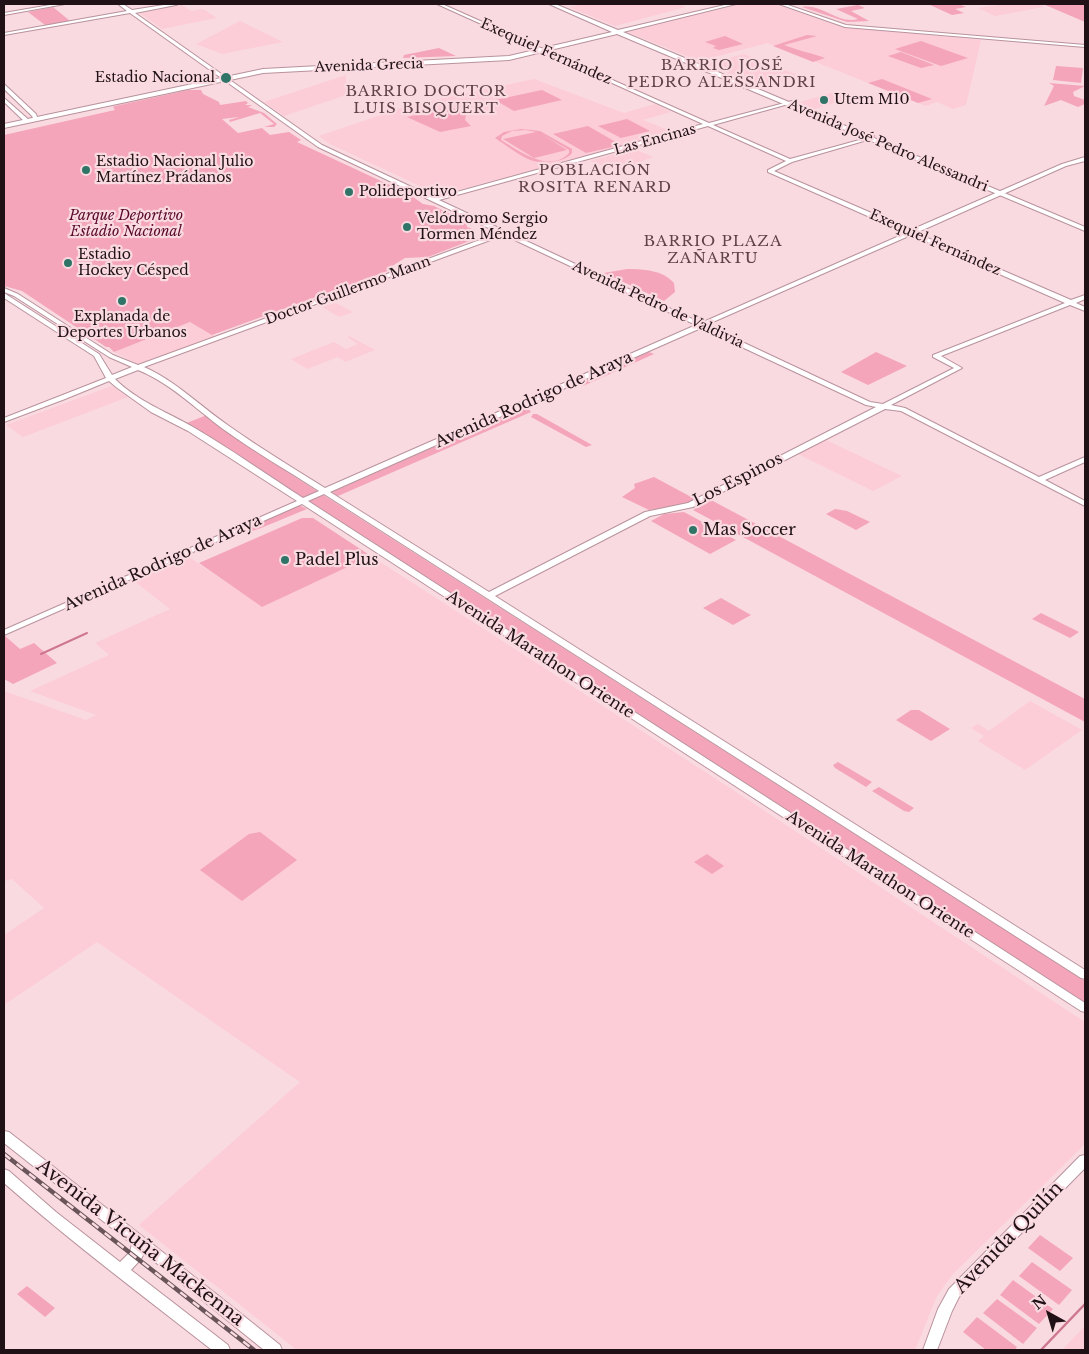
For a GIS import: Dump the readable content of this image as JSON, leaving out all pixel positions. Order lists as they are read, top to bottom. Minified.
{"streets":{"main road":["Exequiel Fernández","Avenida Grecia","Las Encinas","Avenida José Pedro Alessandri","Doctor Guillermo Mann","Avenida Pedro de Valdivia","Avenida Rodrigo de Araya","Los Espinos","Avenida Marathon Oriente","Avenida Quilín","Avenida Vicuña Mackenna"]},"crossings":[["Exequiel Fernández","Avenida Grecia"],["Exequiel Fernández","Las Encinas"],["Exequiel Fernández","Avenida Rodrigo de Araya"],["Exequiel Fernández","Los Espinos"],["Avenida Grecia","Avenida José Pedro Alessandri"],["Avenida Grecia","Avenida Pedro de Valdivia"],["Las Encinas","Avenida José Pedro Alessandri"],["Las Encinas","Avenida Pedro de Valdivia"],["Avenida José Pedro Alessandri","Avenida Rodrigo de Araya"],["Doctor Guillermo Mann","Avenida Pedro de Valdivia"],["Doctor Guillermo Mann","Avenida Marathon Oriente"],["Avenida Pedro de Valdivia","Avenida Rodrigo de Araya"],["Avenida Pedro de Valdivia","Los Espinos"],["Avenida Rodrigo de Araya","Avenida Marathon Oriente"],["Los Espinos","Avenida Marathon Oriente"]],"districts":["BARRIO JOSÉ PEDRO ALESSANDRI","BARRIO DOCTOR LUIS BISQUERT","POBLACIÓN ROSITA RENARD","BARRIO PLAZA ZAÑARTU"],"parks":["Parque Deportivo Estadio Nacional"],"places":["Estadio Nacional","Utem M10","Estadio Nacional Julio Martínez Prádanos","Polideportivo","Velódromo Sergio Tormen Méndez","Estadio Hockey Césped","Explanada de Deportes Urbanos","Mas Soccer","Padel Plus"],"north":"top left"}
